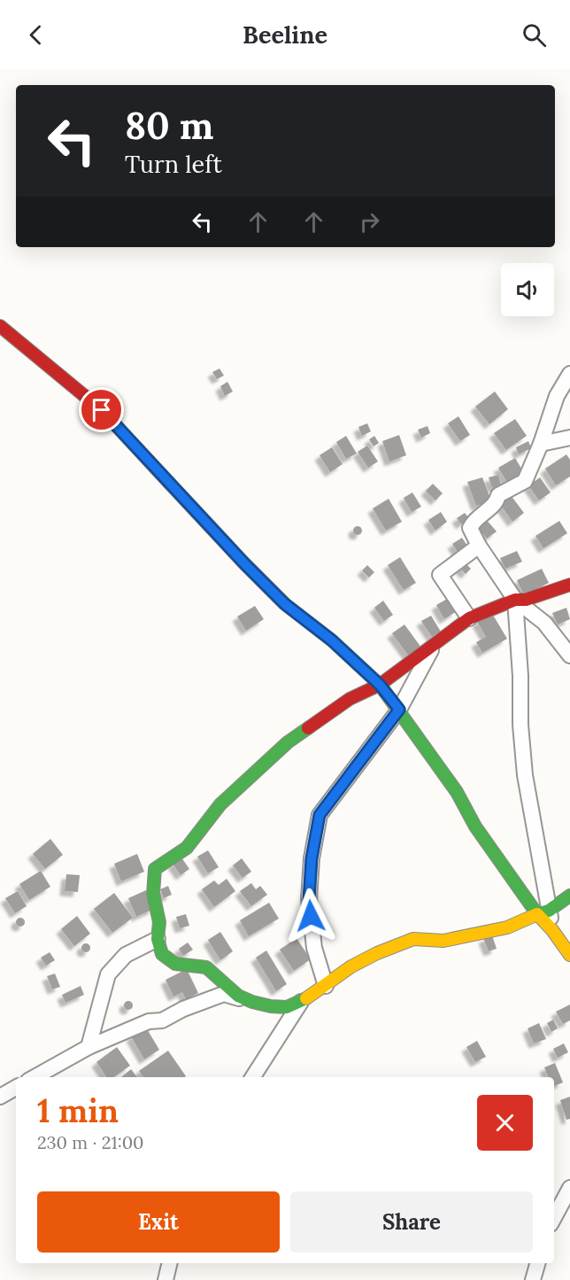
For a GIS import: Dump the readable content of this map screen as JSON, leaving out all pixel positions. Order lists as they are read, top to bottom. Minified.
{"page":{"header":"Beeline","turn":["80 m","Turn left"],"heading":["1 min","230 m · 21:00"],"buttons":["Exit","Share"]}}
